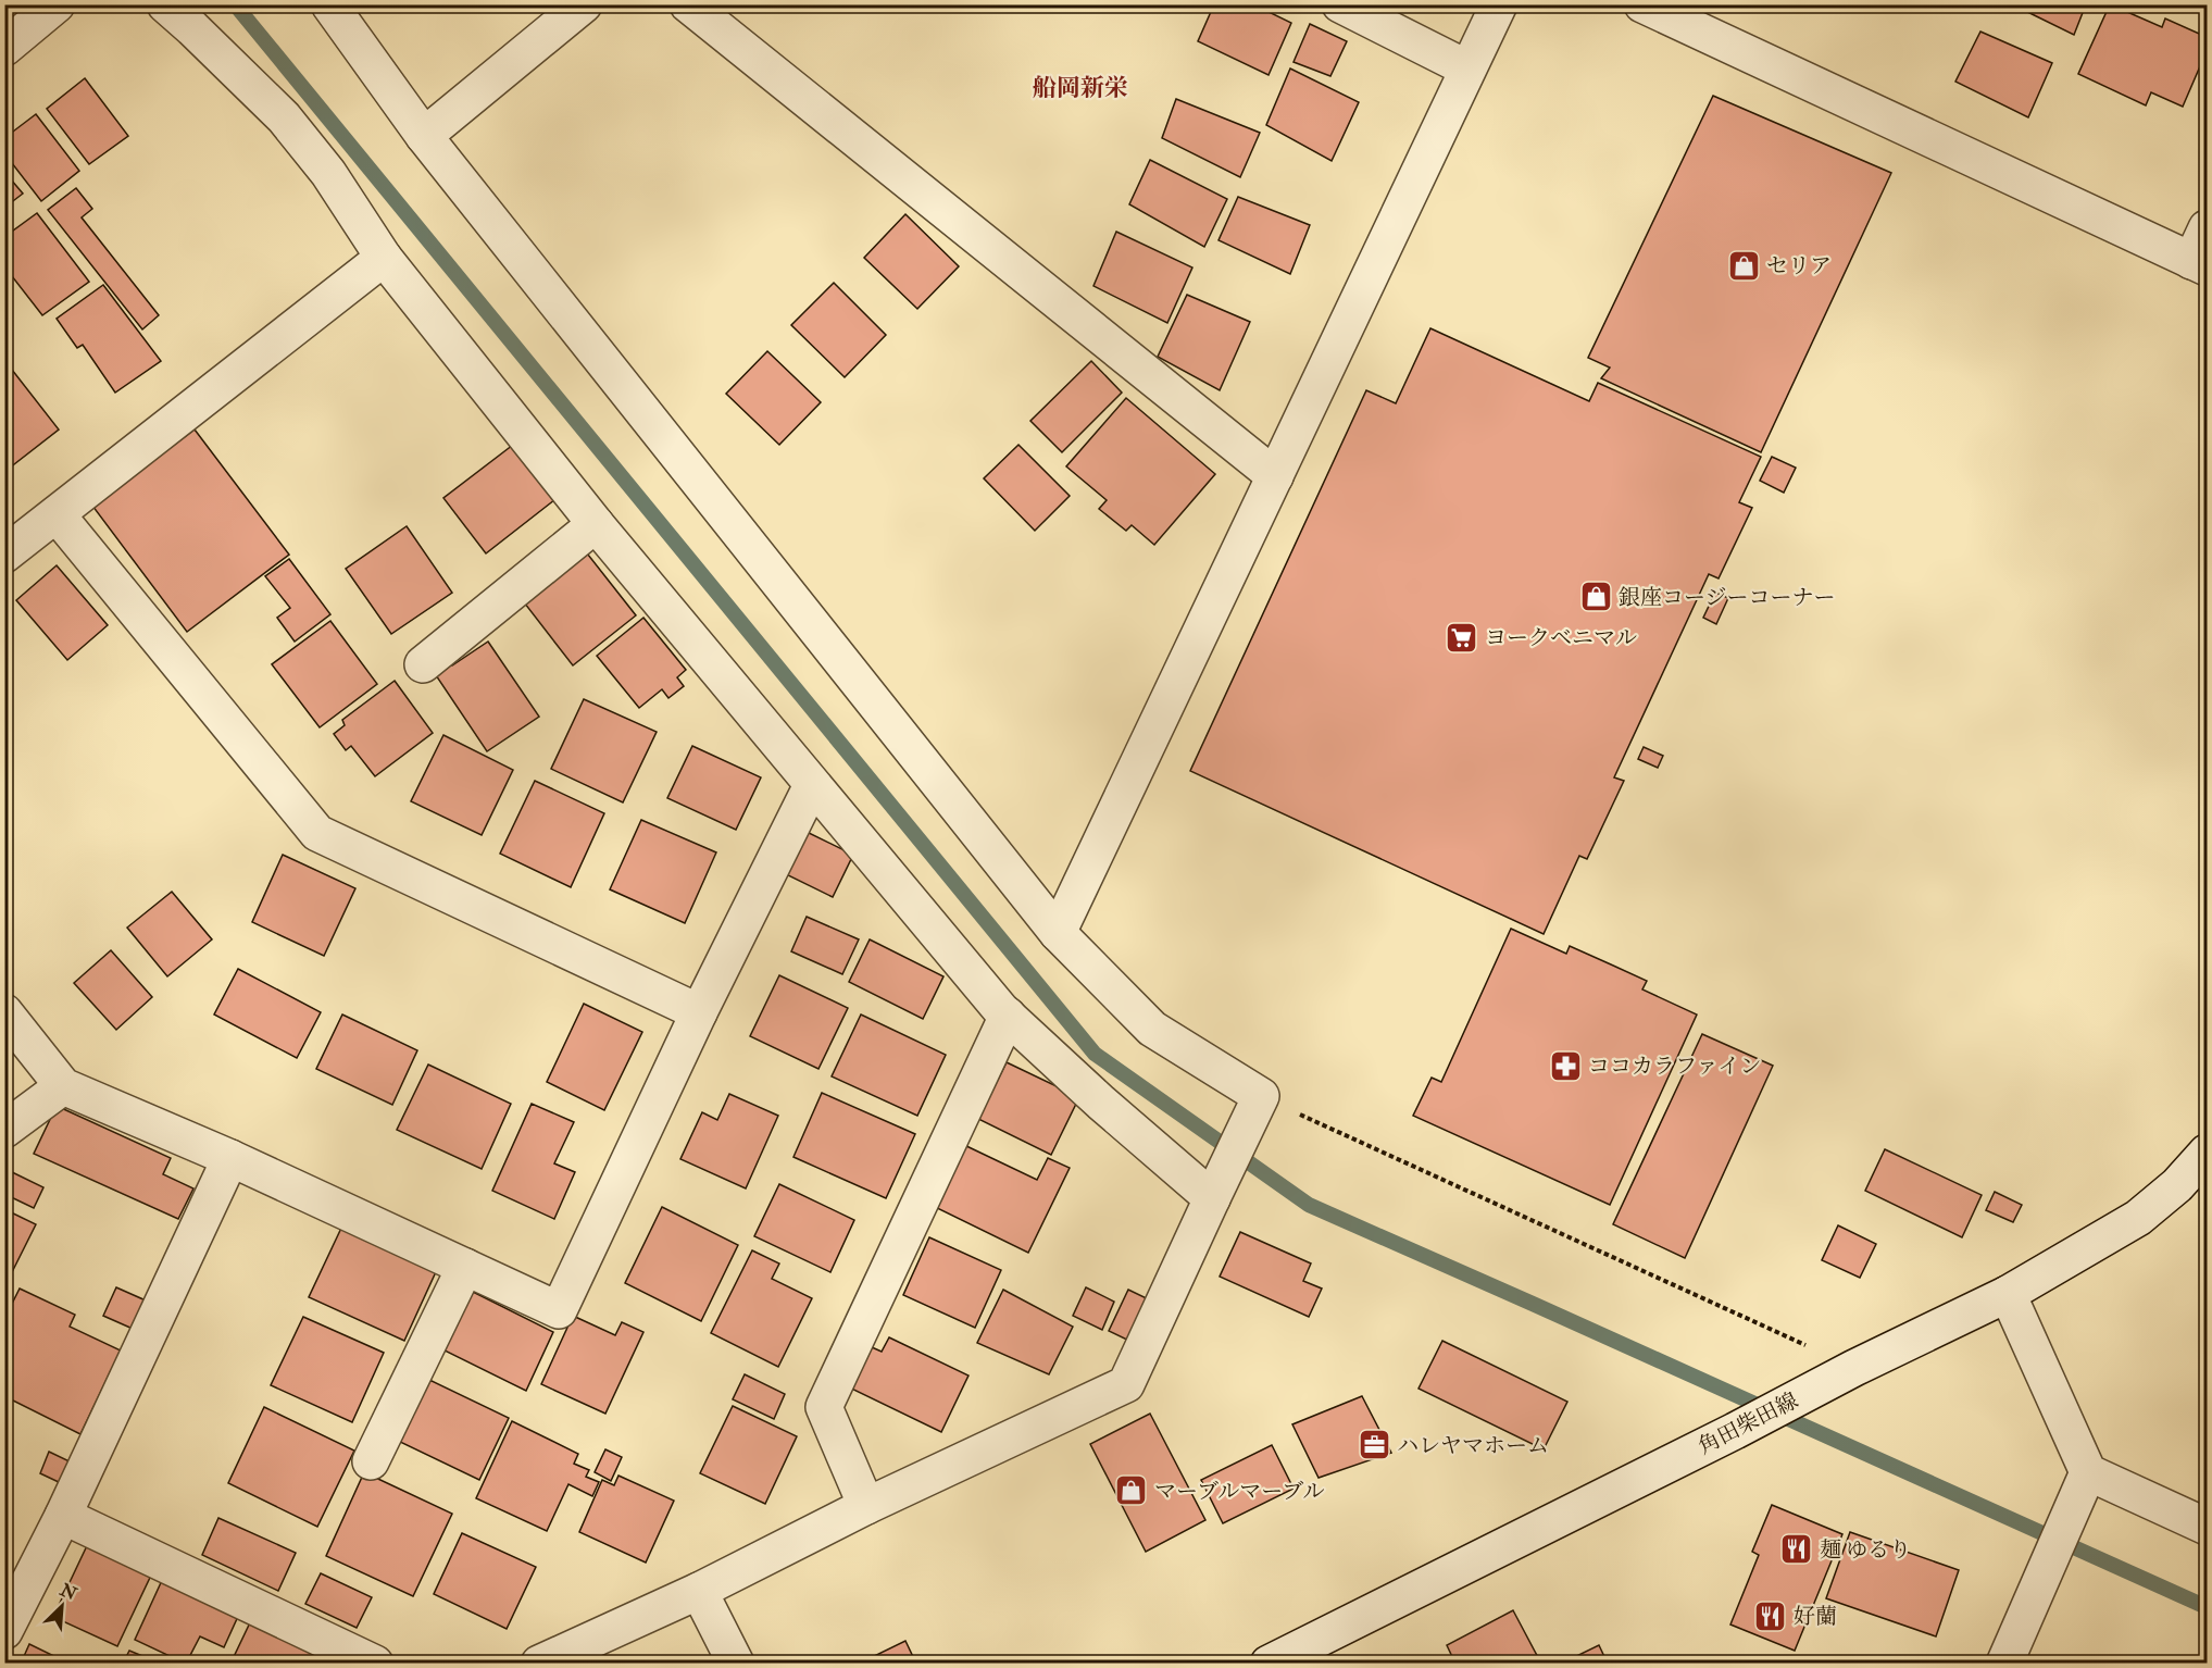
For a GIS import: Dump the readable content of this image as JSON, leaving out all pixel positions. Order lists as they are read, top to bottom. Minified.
{"streets":{"street":["角田柴田線"]},"districts":["船岡新栄"],"places":{"shop":["セリア","銀座コージーコーナー","マーブルマーブル"],"supermarket":["ヨークベニマル"],"pharmacy":["ココカラファイン"],"office":["ハレヤマホーム"],"restaurant":["麺 ゆるり","好蘭"]},"north":"top right"}
